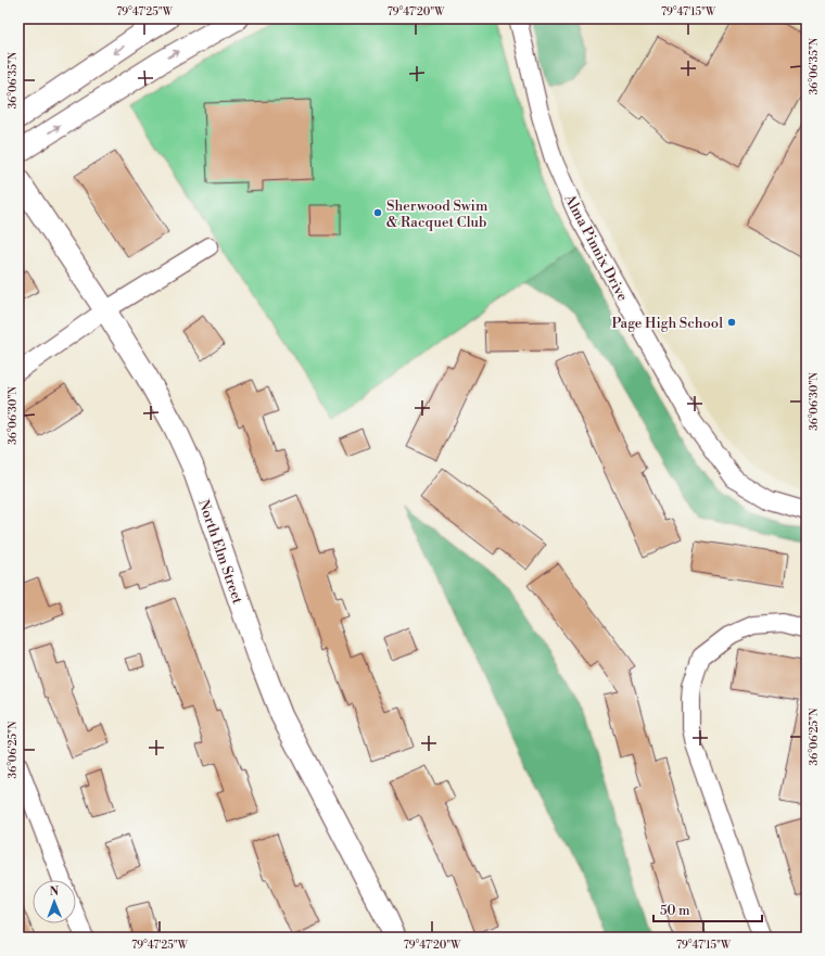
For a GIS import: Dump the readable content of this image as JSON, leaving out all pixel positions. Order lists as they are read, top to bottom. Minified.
{"streets":{"main road":["North Elm Street"],"street":["Alma Pinnix Drive"]},"places":["Sherwood Swim & Racquet Club","Page High School"],"scale_bar":"50 m","north":"top","coordinates":["79°47'25\"W","79°47'20\"W","79°47'15\"W","36°06'35\"N","36°06'30\"N","36°06'25\"N"]}
